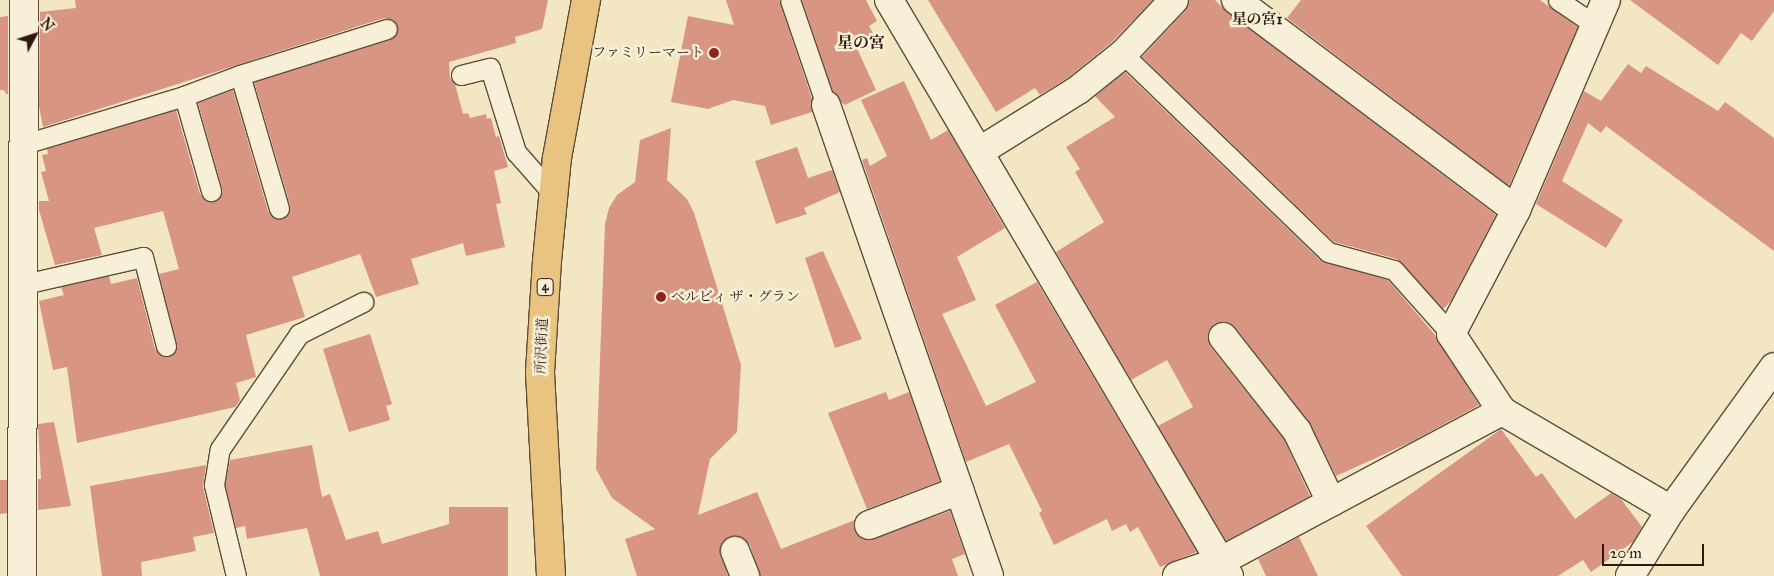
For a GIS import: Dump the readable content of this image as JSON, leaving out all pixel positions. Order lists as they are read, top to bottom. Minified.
{"streets":{"main road":["4","所沢街道"]},"districts":["星の宮1","星の宮"],"places":["ファミリーマート","ベルビィ ザ・グラン"],"scale_bar":"20 m","north":"top right"}
